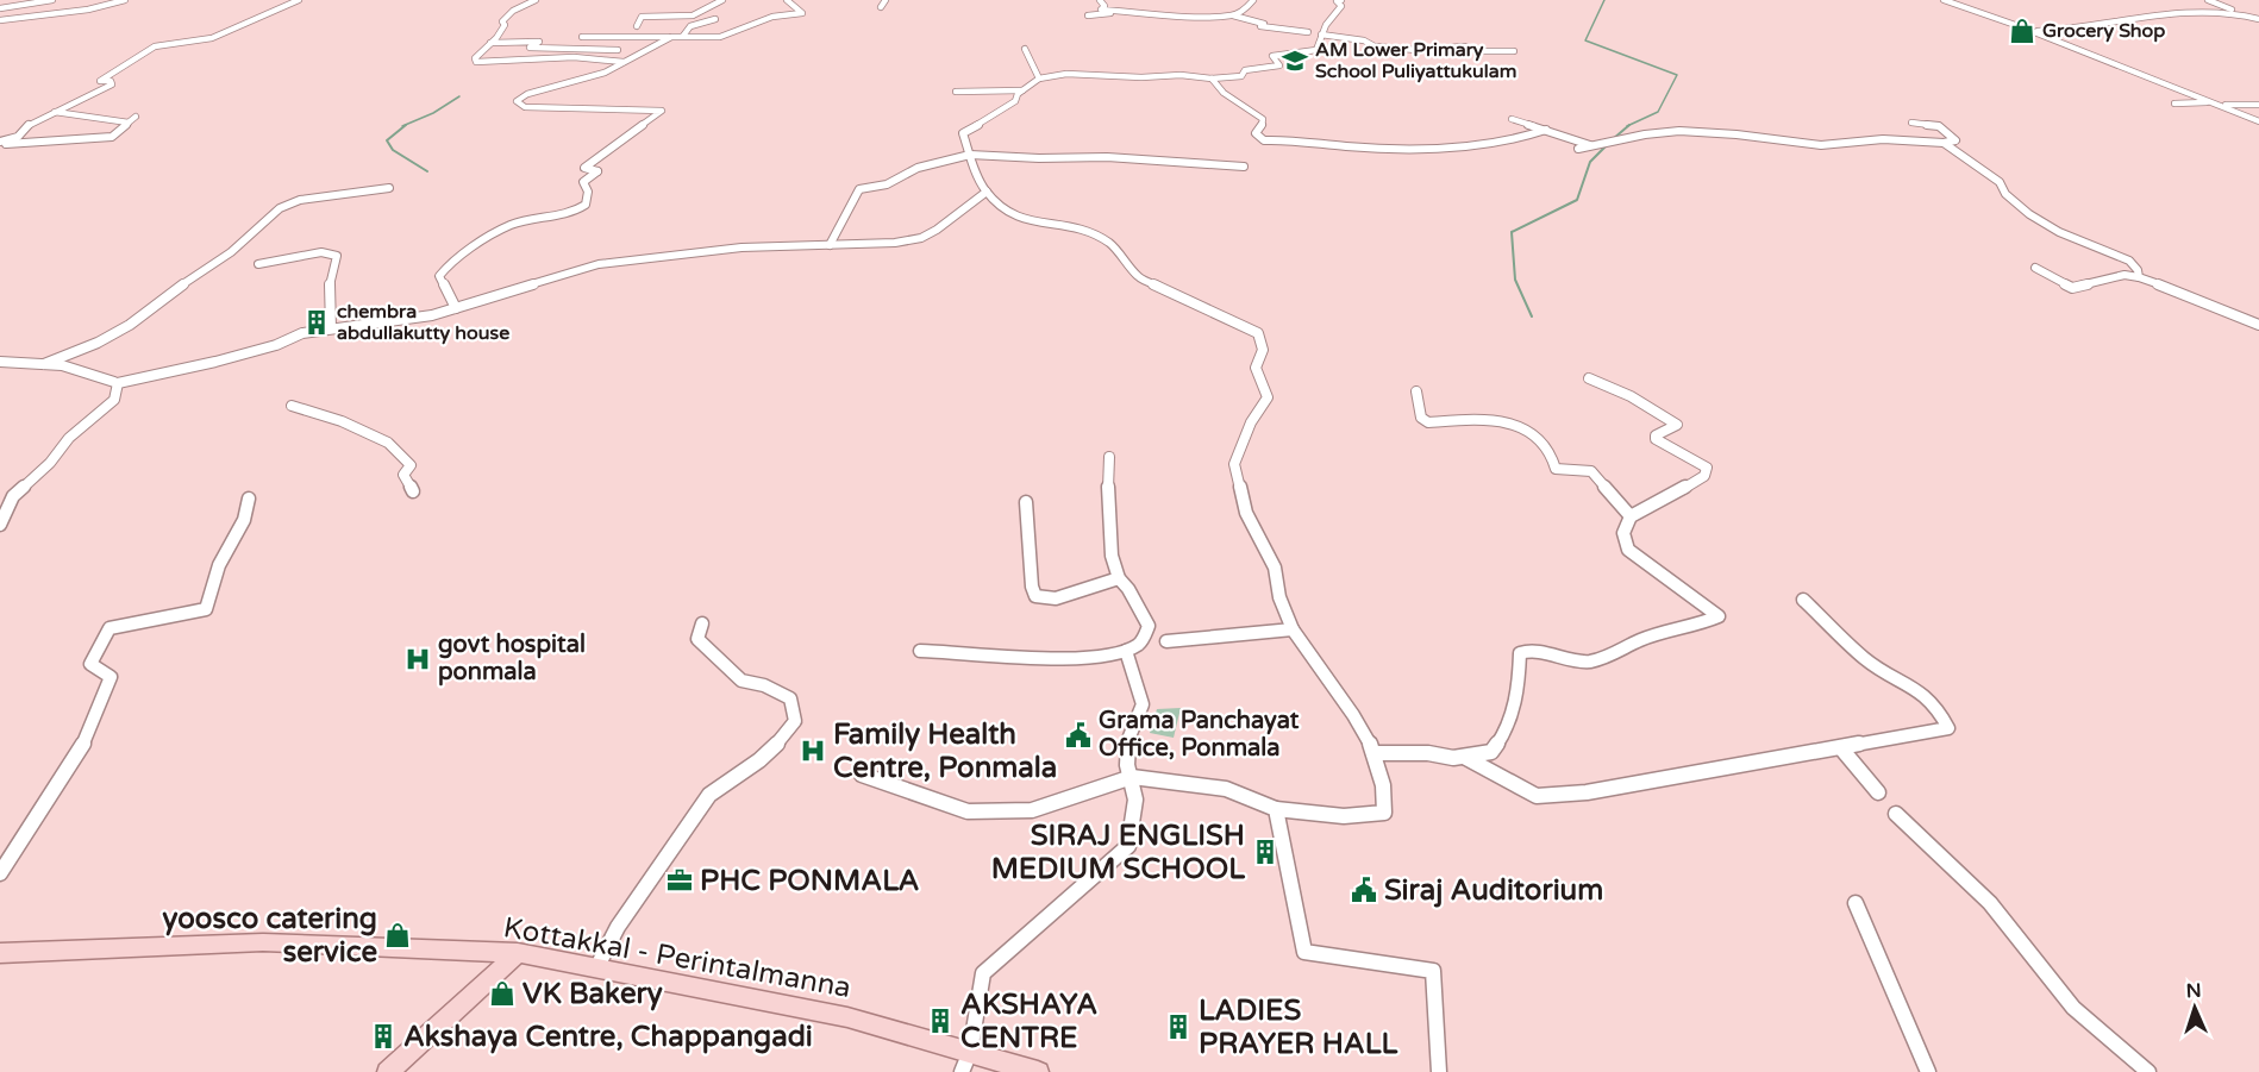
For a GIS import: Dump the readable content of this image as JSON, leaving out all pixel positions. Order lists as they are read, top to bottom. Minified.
{"streets":{"main road":["Kottakkal - Perintalmanna"]},"places":{"shop":["Grocery Shop","yoosco catering service","VK Bakery"],"school or university":["AM Lower Primary School Puliyattukulam"],"building":["chembra abdullakutty house","SIRAJ ENGLISH MEDIUM SCHOOL","AKSHAYA CENTRE","LADIES PRAYER HALL","Akshaya Centre, Chappangadi"],"hospital":["govt hospital ponmala","Family Health Centre, Ponmala"],"public building":["Grama Panchayat Office, Ponmala","Siraj Auditorium"],"office":["PHC PONMALA"]},"north":"top"}
